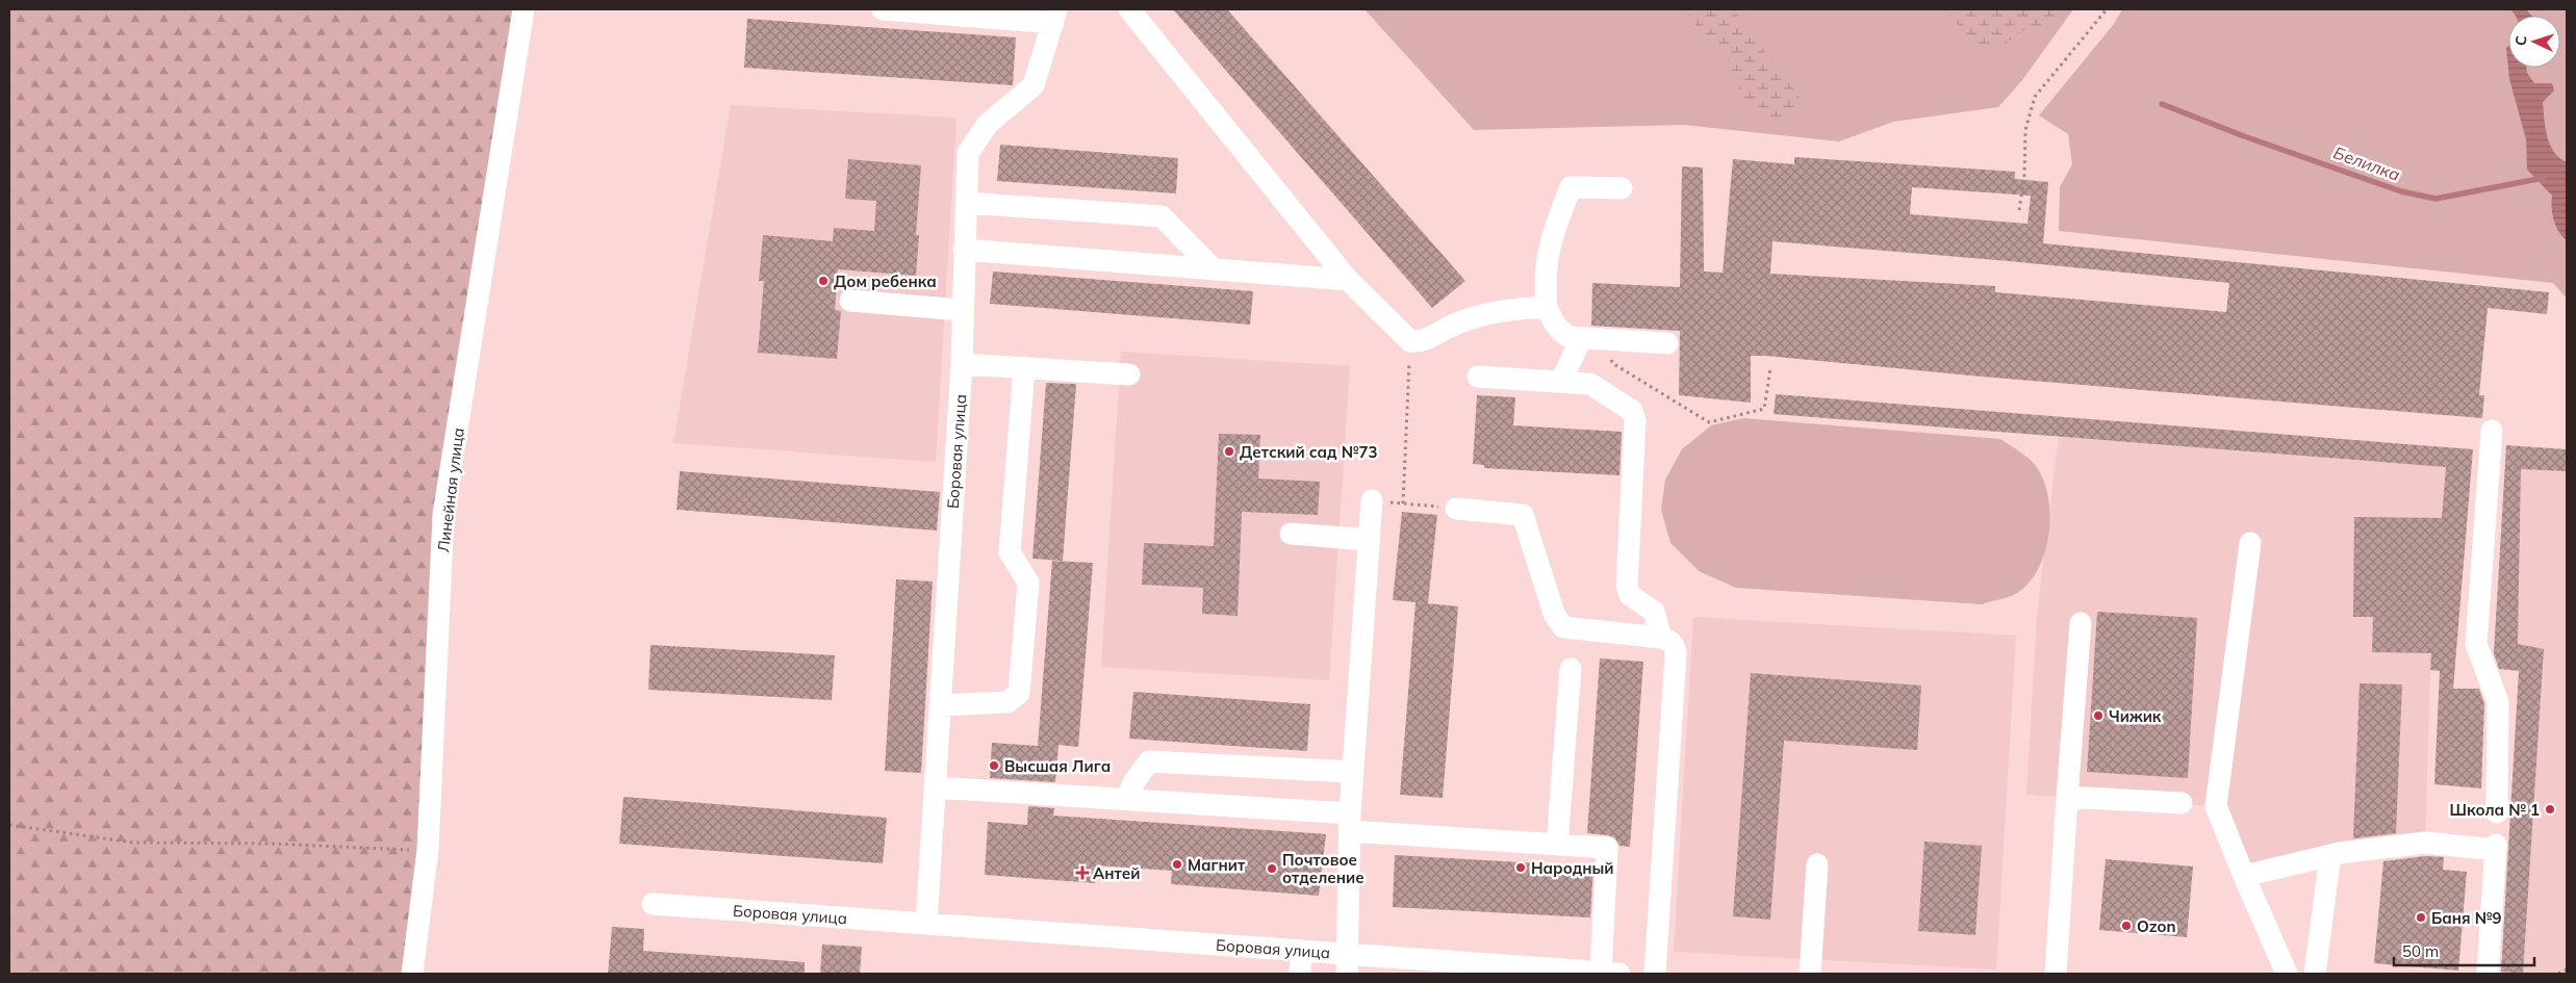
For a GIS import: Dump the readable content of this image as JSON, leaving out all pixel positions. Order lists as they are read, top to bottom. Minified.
{"streets":{"street":["Боровая улица","Линейная улица"]},"water":["Белилка"],"places":{"other":["Дом ребенка","Детский сад №73","Чижик","Высшая Лига","Школа № 1","Магнит","Народный","Почтовое отделение","Баня №9","Ozon"],"health":["Антей"]},"scale_bar":"50 m","north":"left"}
